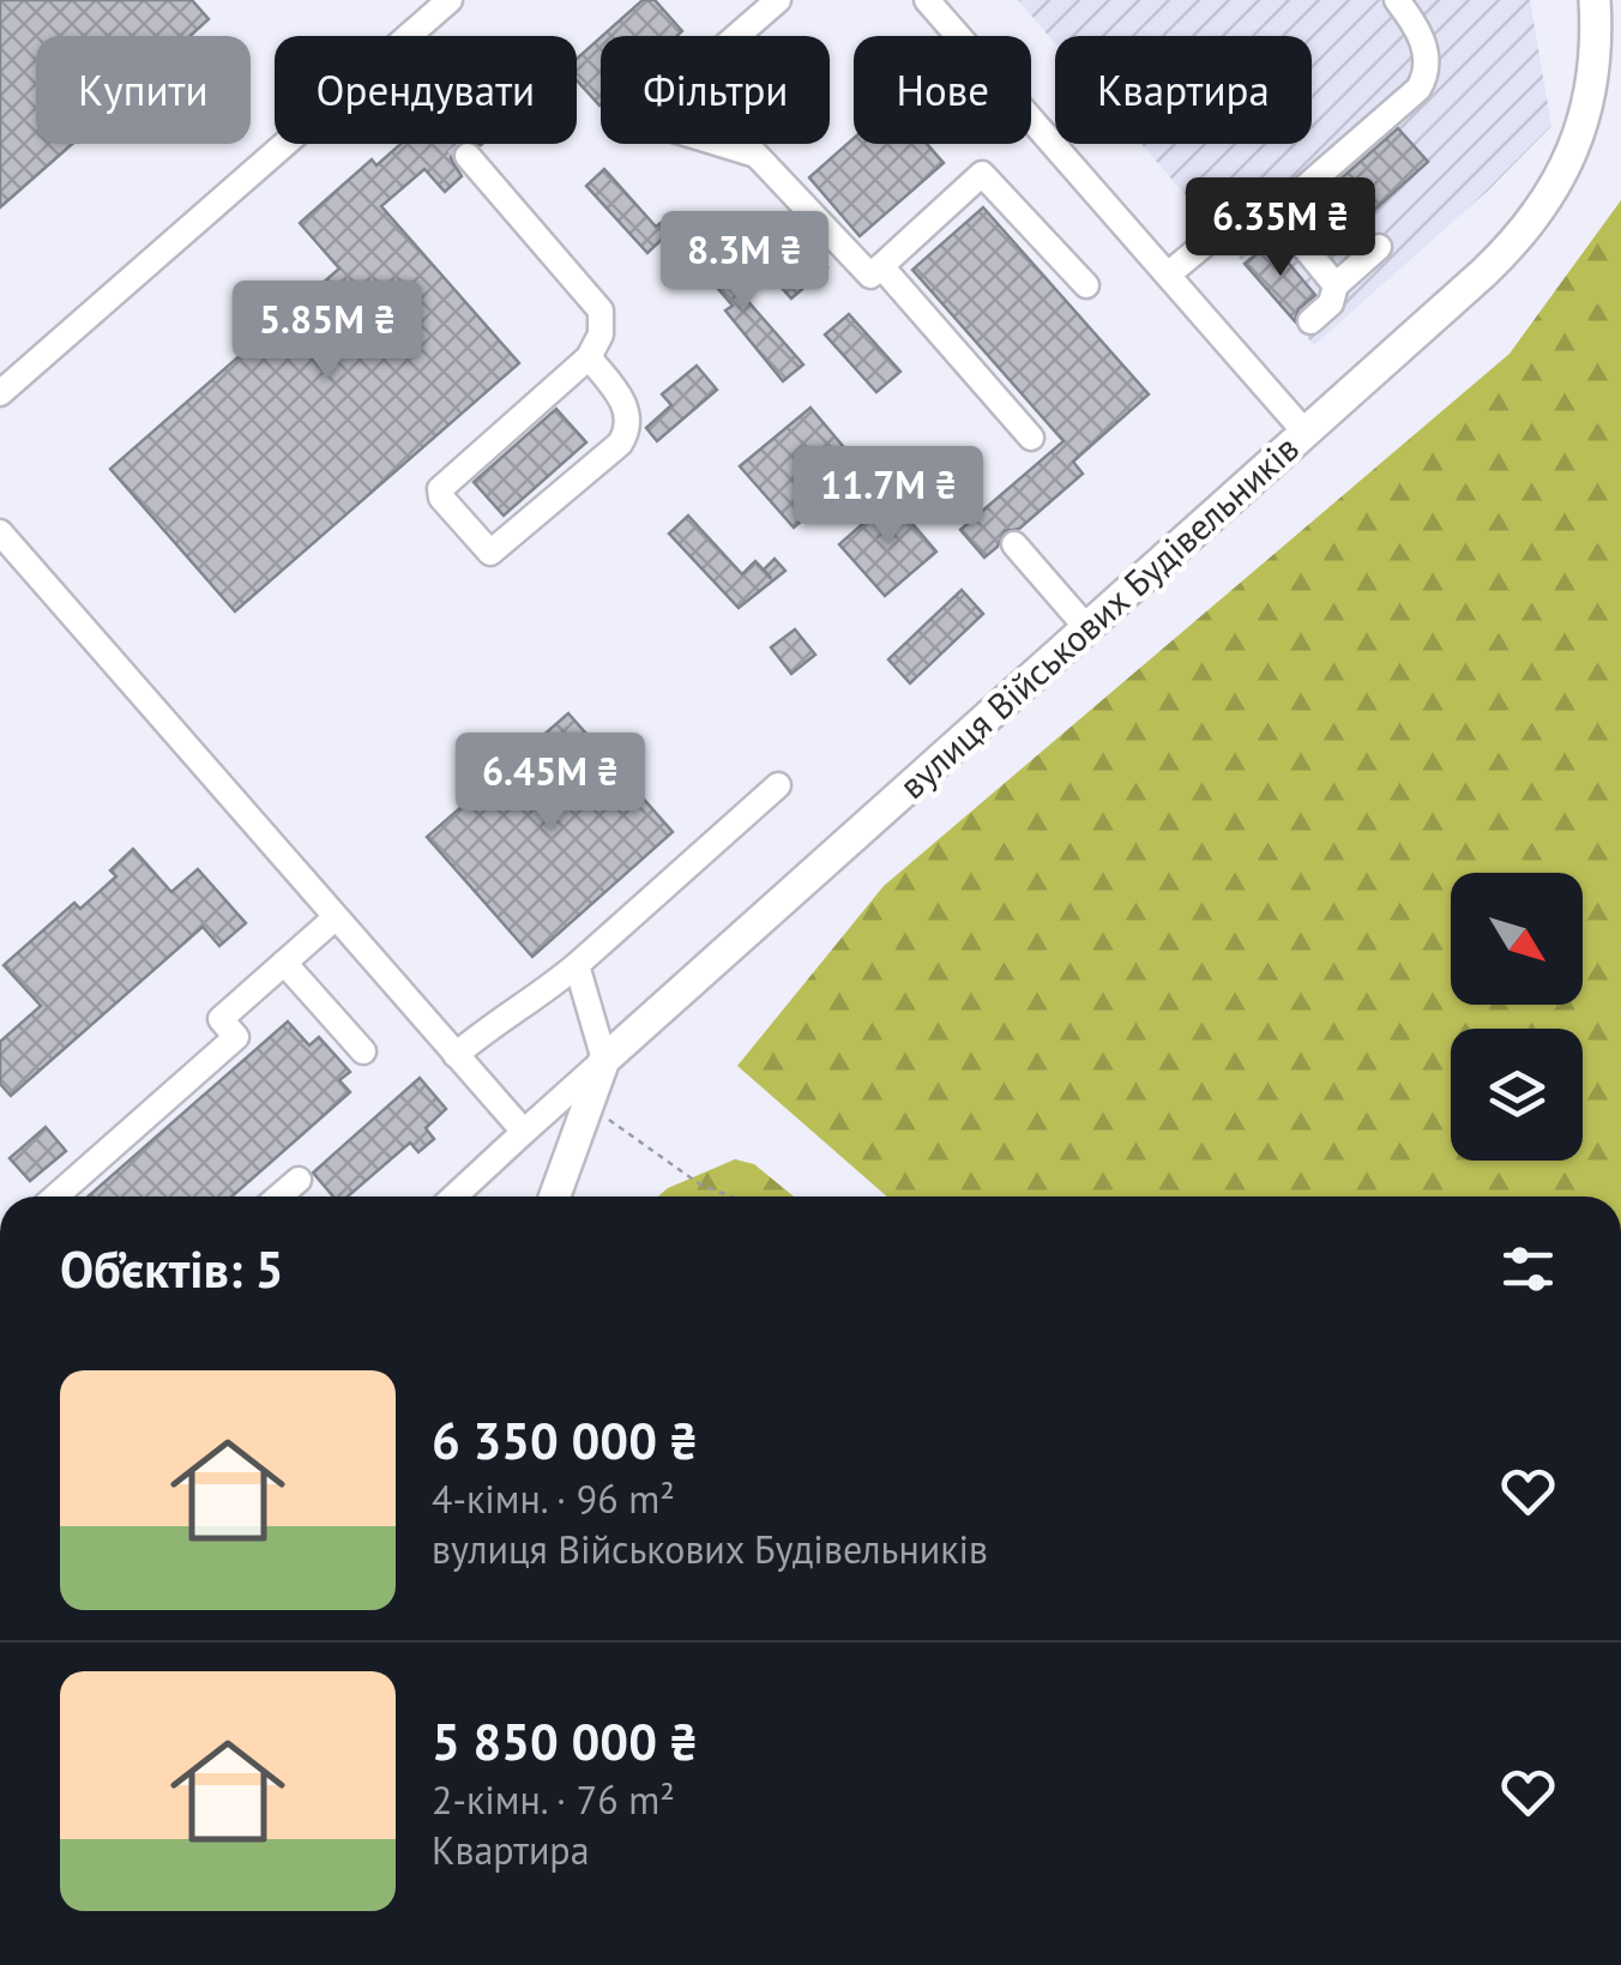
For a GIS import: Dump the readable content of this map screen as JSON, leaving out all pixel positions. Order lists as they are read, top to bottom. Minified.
{"streets":{"main road":["вулиця Військових Будівельників"]},"north":"bottom right","page":{"chip":["Купити","Орендувати","Фільтри","Нове","Квартира"],"price":["6.35M ₴","8.3M ₴","5.85M ₴","11.7M ₴","6.45M ₴"],"heading":"Об’єктів: 5","list":[{"name":"6 350 000 ₴","note":"4-кімн. · 96 m² · вулиця Військових Будівельників"},{"name":"5 850 000 ₴","note":"2-кімн. · 76 m² · Квартира"}]}}
